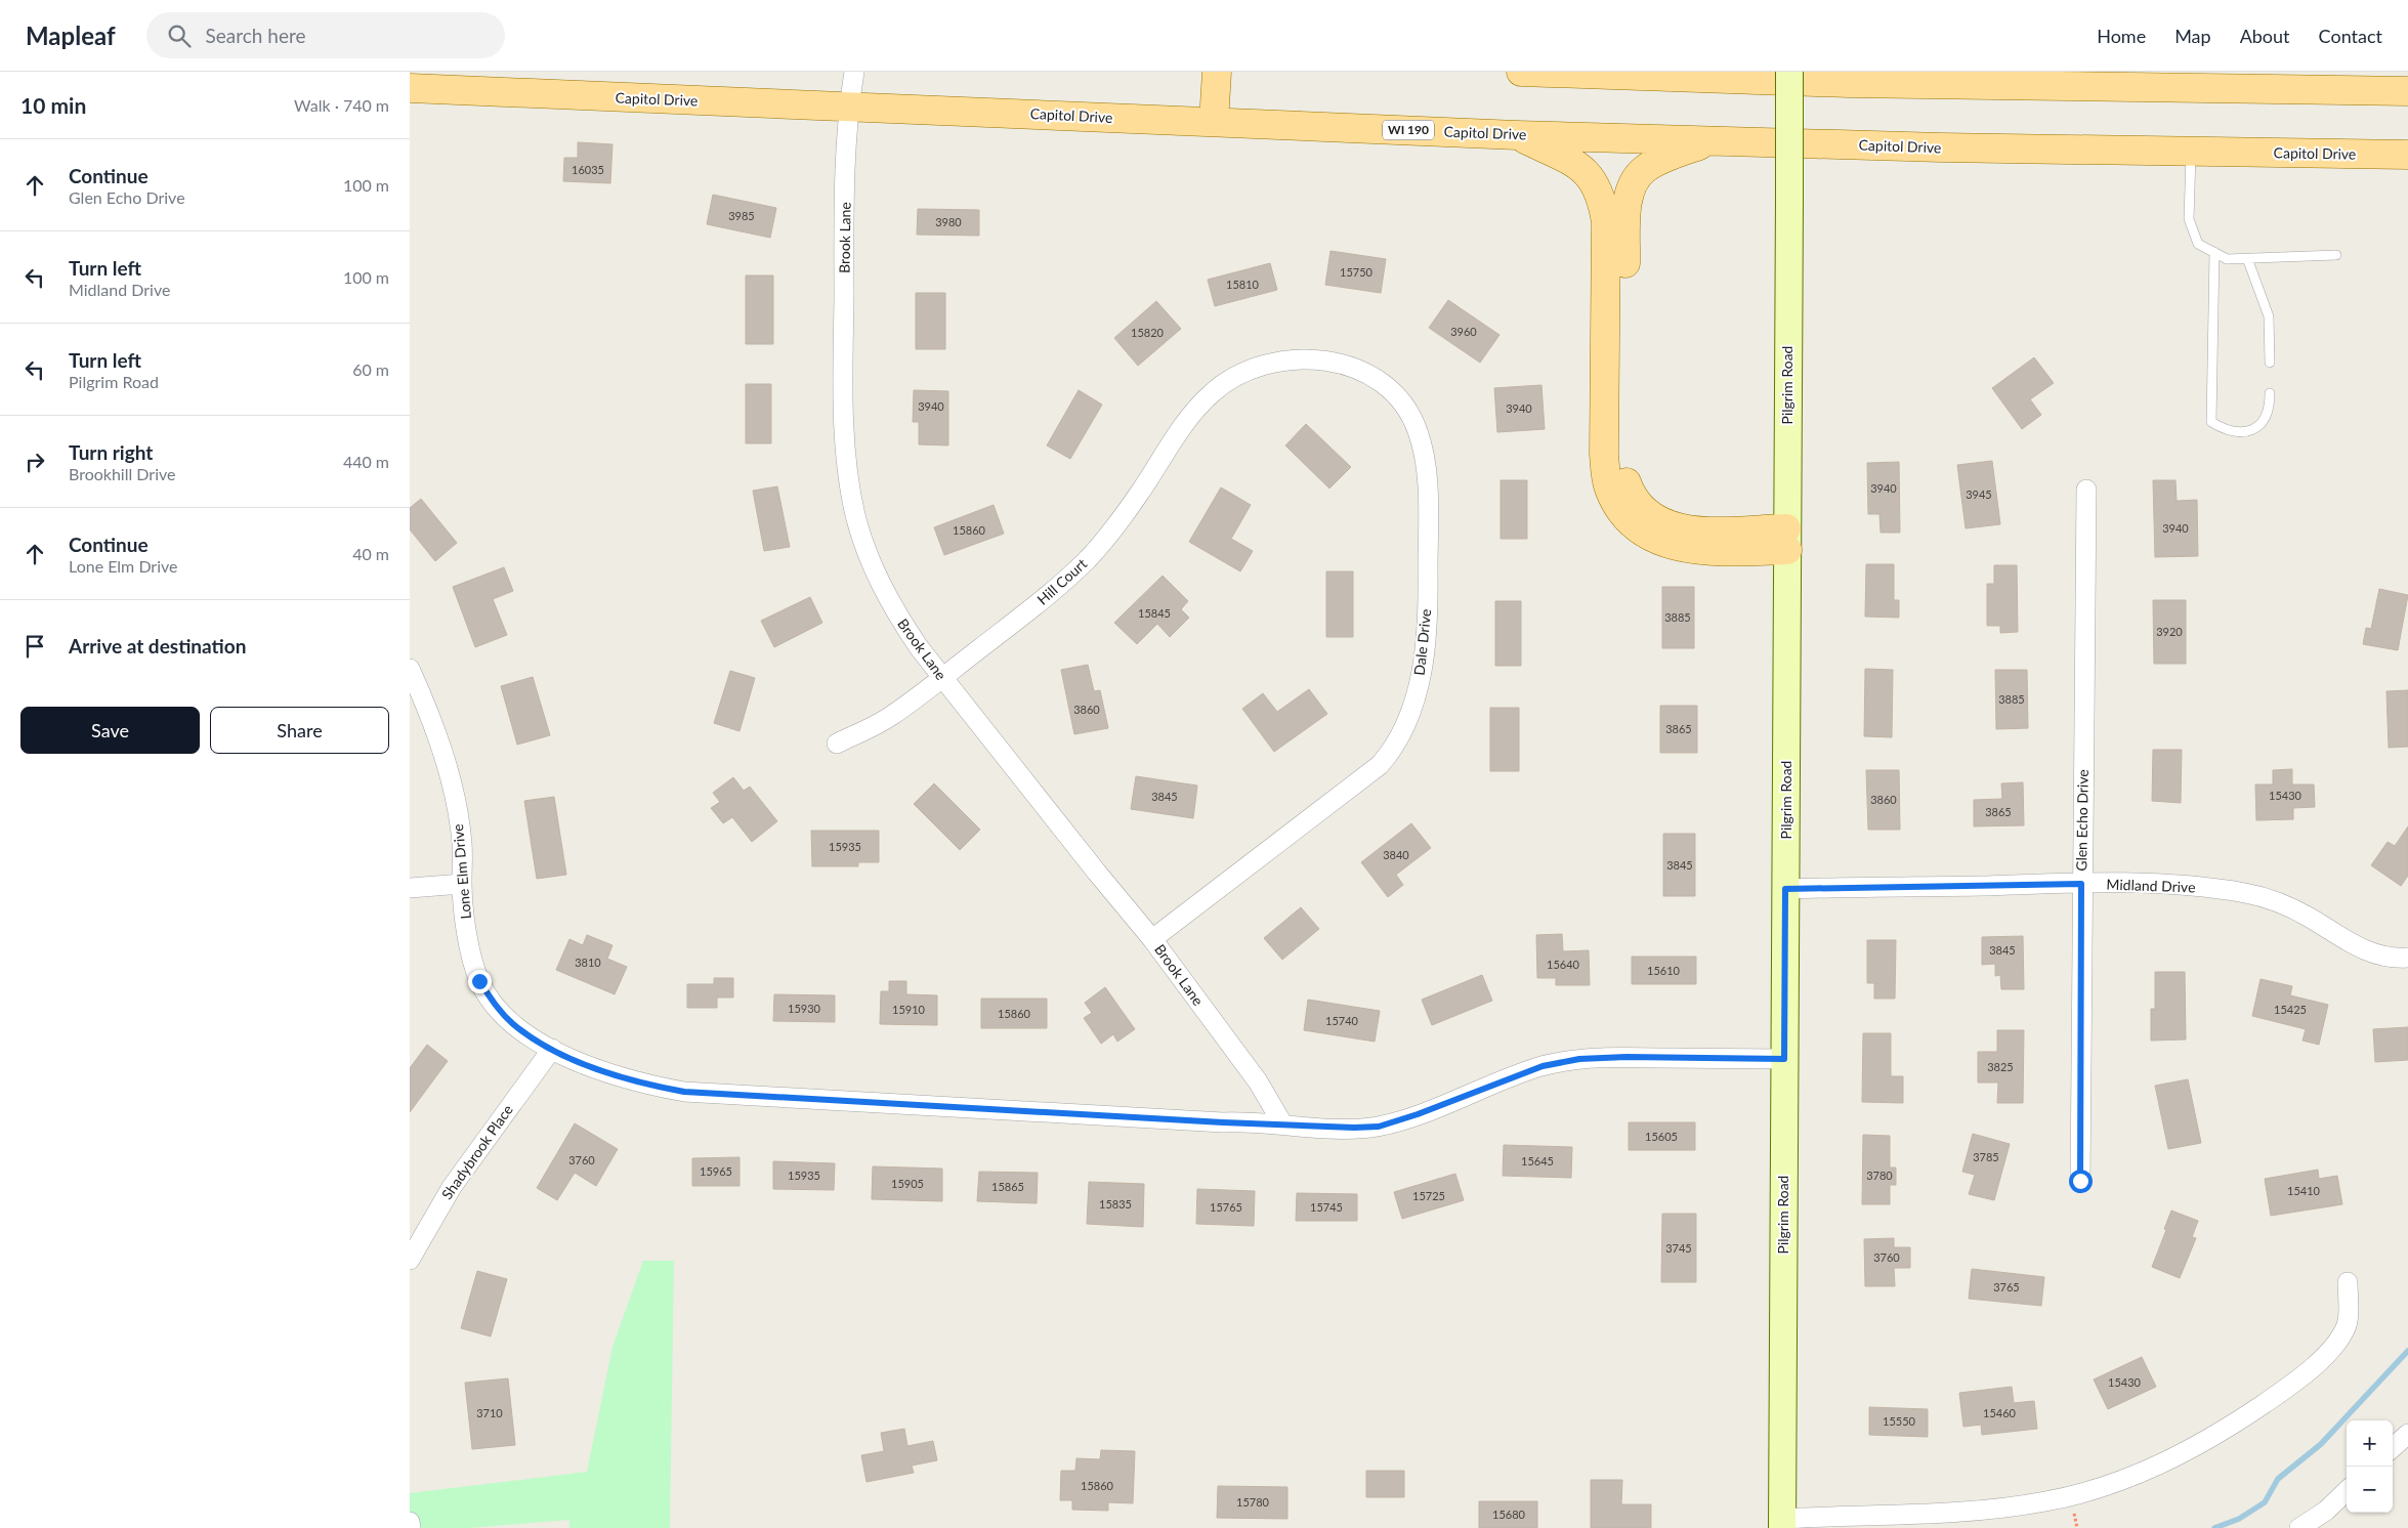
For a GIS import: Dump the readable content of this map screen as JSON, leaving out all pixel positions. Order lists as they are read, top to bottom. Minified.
{"streets":{"main road":["Capitol Drive","WI 190","Pilgrim Road"],"street":["Brook Lane","Hill Court","Dale Drive","Glen Echo Drive","Lone Elm Drive","Midland Drive","Shadybrook Place"]},"crossings":[["Capitol Drive","Brook Lane"],["Brook Lane","Hill Court"],["Brook Lane","Dale Drive"],["Brook Lane","Lone Elm Drive"],["Pilgrim Road","Lone Elm Drive"],["Pilgrim Road","Midland Drive"],["Hill Court","Dale Drive"],["Glen Echo Drive","Midland Drive"],["Lone Elm Drive","Shadybrook Place"]],"house_numbers":["16035","3985","3980","15750","15810","3960","15820","3940","3940","3940","3945","3940","15860","15845","3885","3920","3885","3860","3865","15430","3845","3860","3865","15935","3840","3845","3845","3810","15640","15610","15930","15910","15425","15860","15740","3825","15605","3785","3760","15645","15965","15935","3780","15905","15865","15410","15725","15835","15765","15745","3745","3760","3765","15430","3710","15460","15550","15860","15780","15680"],"page":{"header":"Mapleaf","search":"Search here","nav":["Home","Map","About","Contact"],"heading":["10 min","Walk · 740 m"],"list":[["Continue","Glen Echo Drive","100 m"],["Turn left","Midland Drive","100 m"],["Turn left","Pilgrim Road","60 m"],["Turn right","Brookhill Drive","440 m"],["Continue","Lone Elm Drive","40 m"],"Arrive at destination"],"buttons":["Save","Share"],"map_buttons":["+","−"]}}
